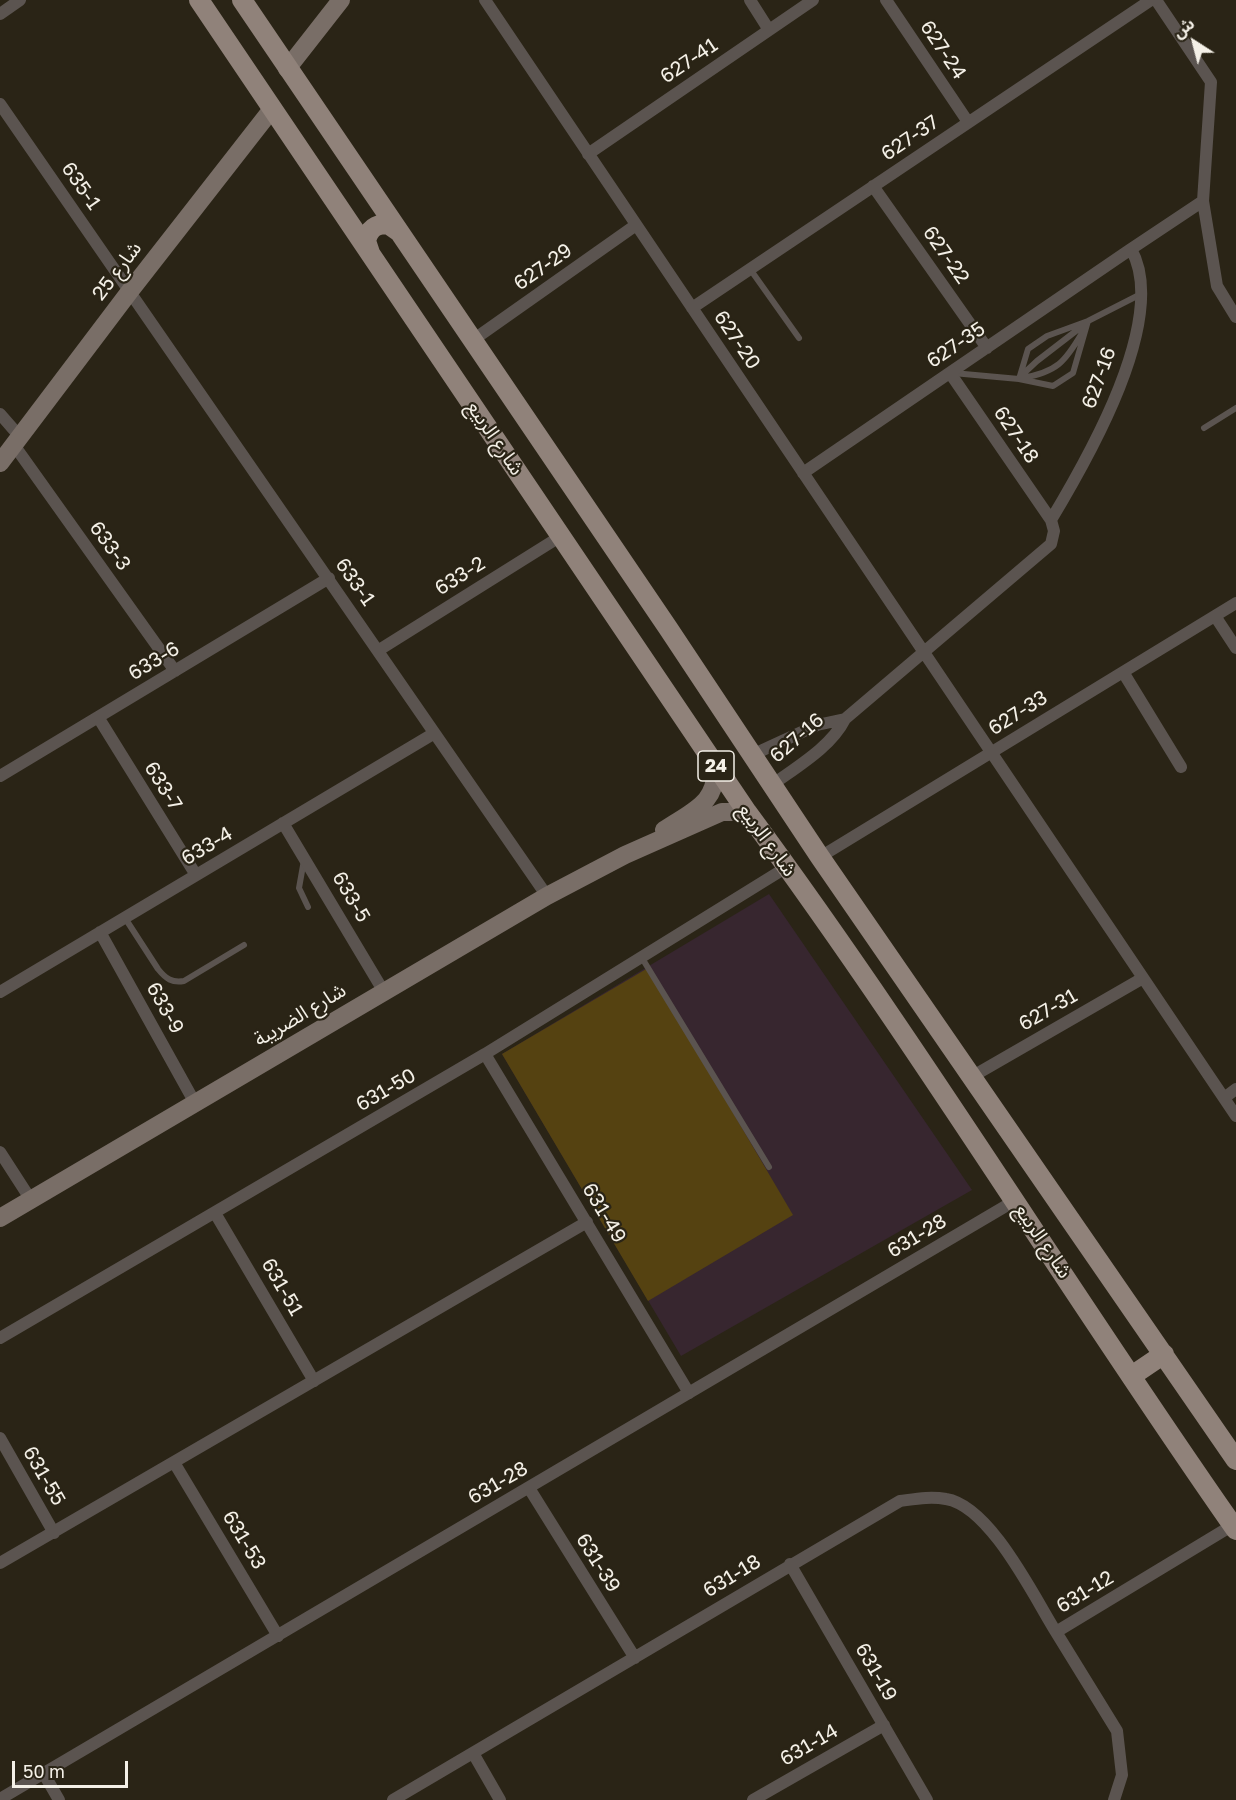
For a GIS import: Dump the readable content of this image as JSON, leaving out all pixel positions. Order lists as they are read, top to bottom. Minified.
{"streets":{"main road":["شارع الربيع","24"],"street":["627-24","627-41","627-37","635-1","627-22","627-29","شارع 25","627-20","627-35","627-16","627-18","633-3","633-2","633-1","633-6","627-33","633-7","633-4","633-5","633-9","627-31","شارع الضريبة","631-50","631-49","631-28","631-51","631-55","631-53","631-39","631-18","631-12","631-19","631-14"]},"crossings":[["627-24","627-37"],["627-41","627-20"],["627-37","627-22"],["627-37","627-20"],["635-1","شارع 25"],["635-1","633-1"],["627-22","627-35"],["627-29","627-20"],["627-29","شارع الربيع"],["شارع 25","شارع الربيع"],["شارع 25","633-3"],["شارع 25","633-1"],["627-20","627-35"],["627-20","627-16"],["627-20","627-33"],["627-20","627-31"],["627-35","627-16"],["627-35","627-18"],["627-16","627-18"],["627-16","شارع الربيع"],["شارع الربيع","633-2"],["شارع الربيع","627-33"],["شارع الربيع","627-31"],["شارع الربيع","شارع الضريبة"],["شارع الربيع","631-50"],["شارع الربيع","631-28"],["شارع الربيع","631-12"],["633-3","633-6"],["633-2","633-1"],["633-1","633-6"],["633-1","633-4"],["633-1","شارع الضريبة"],["633-6","633-7"],["633-7","633-4"],["633-4","633-5"],["633-4","633-9"],["633-5","شارع الضريبة"],["633-9","شارع الضريبة"],["631-50","631-49"],["631-50","631-51"],["631-49","631-28"],["631-28","631-53"],["631-28","631-39"],["631-39","631-18"],["631-18","631-12"],["631-18","631-19"],["631-19","631-14"]],"scale_bar":"50 m","north":"top left"}
